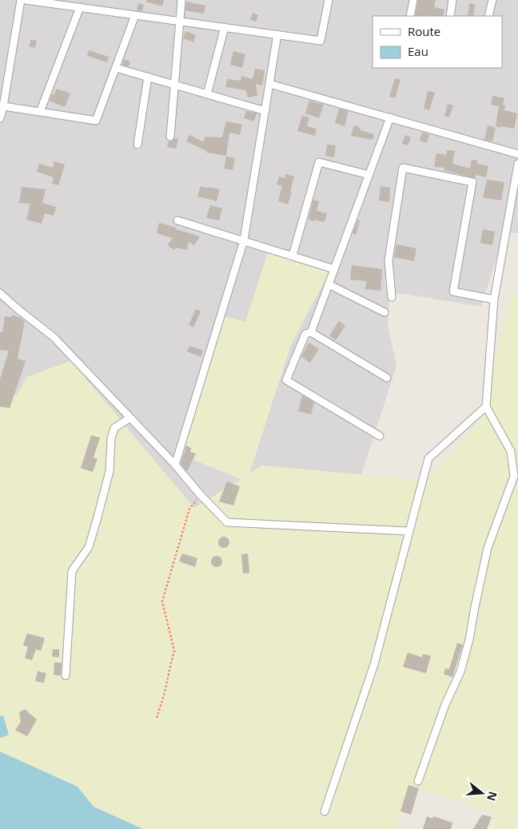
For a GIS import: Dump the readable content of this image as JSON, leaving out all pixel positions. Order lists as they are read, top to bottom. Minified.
{"legend":["Route","Eau"],"north":"right"}
